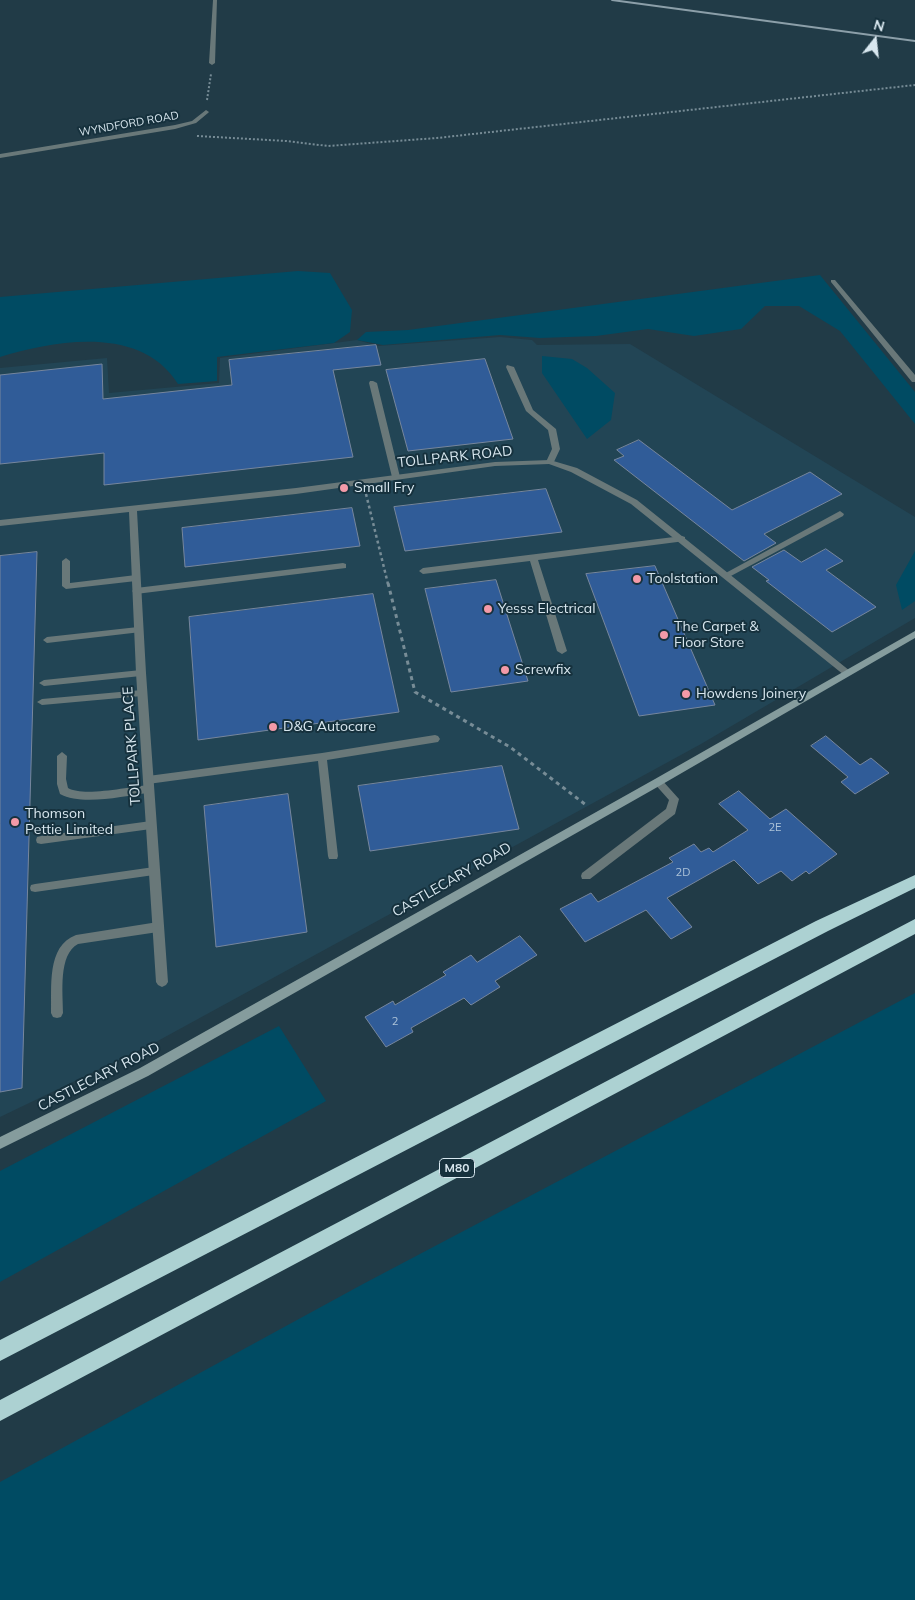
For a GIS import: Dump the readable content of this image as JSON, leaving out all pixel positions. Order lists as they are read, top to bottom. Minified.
{"streets":{"highway":["M80"],"main road":["CASTLECARY ROAD"],"street":["WYNDFORD ROAD","TOLLPARK ROAD","TOLLPARK PLACE"]},"crossings":[["TOLLPARK ROAD","TOLLPARK PLACE"],["TOLLPARK ROAD","CASTLECARY ROAD"]],"places":["Small Fry","Toolstation","Yesss Electrical","The Carpet & Floor Store","Screwfix","Howdens Joinery","D&G Autocare","Thomson Pettie Limited"],"house_numbers":["2E","2D","2"],"north":"top"}
